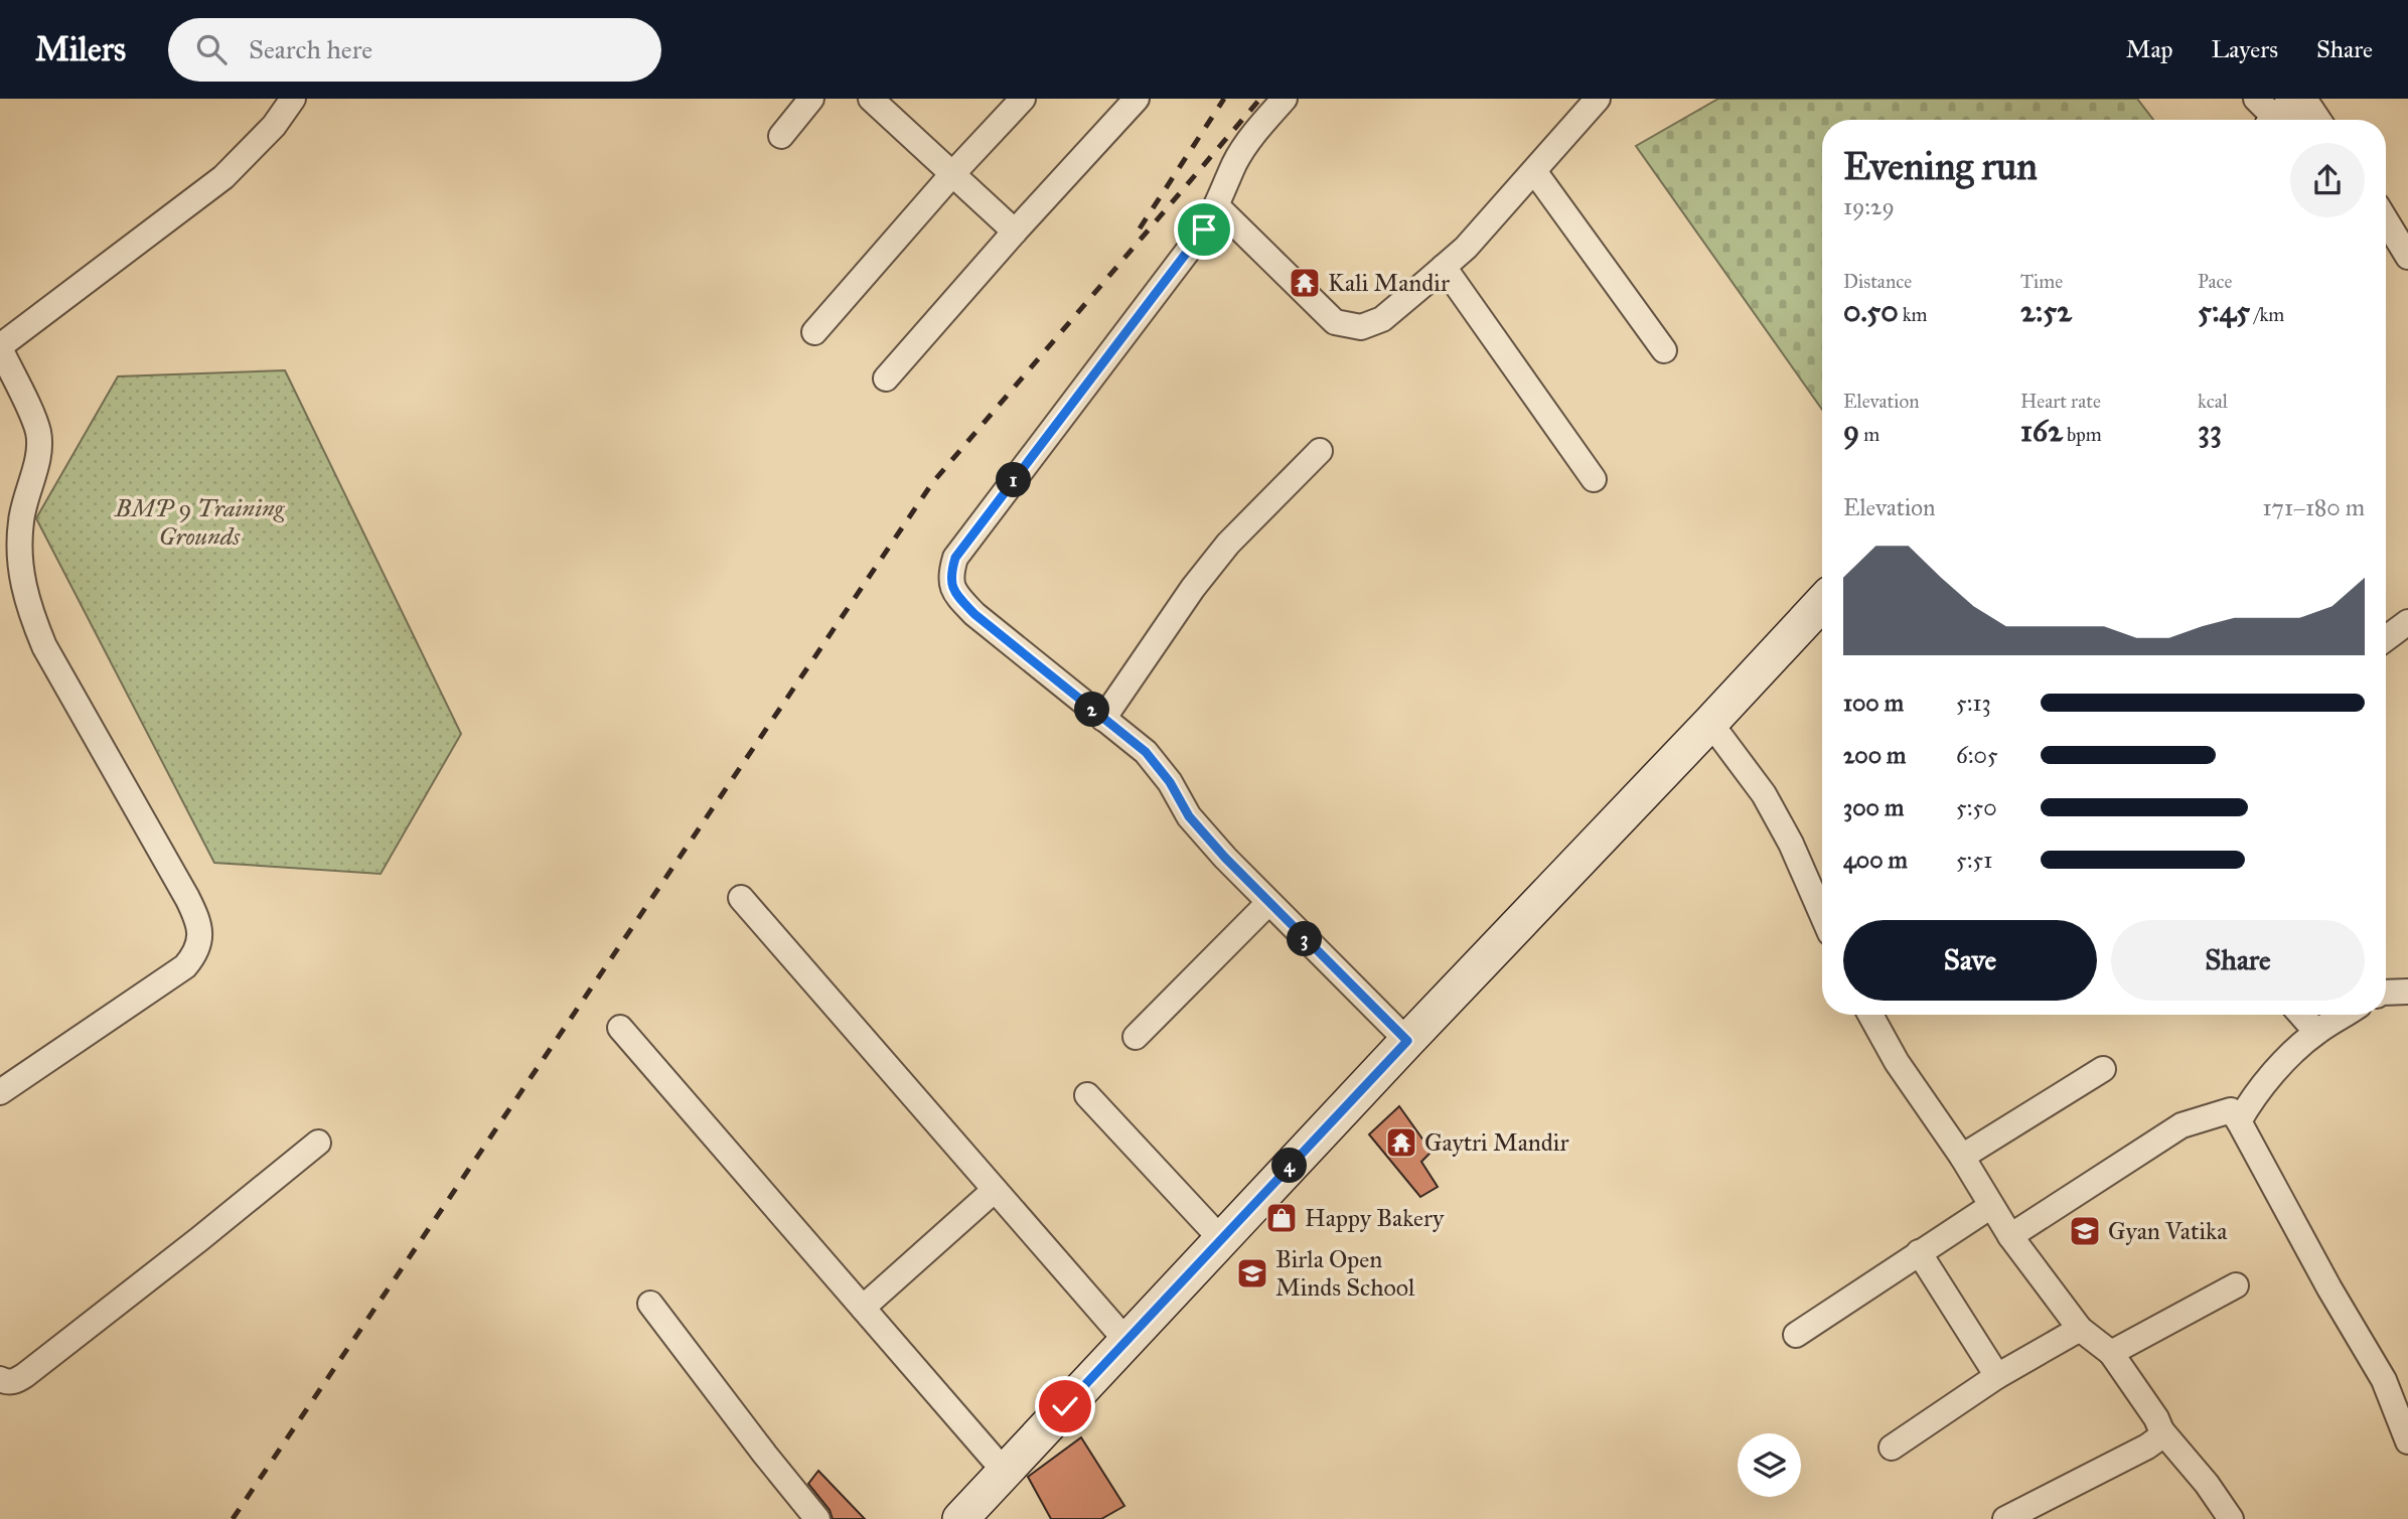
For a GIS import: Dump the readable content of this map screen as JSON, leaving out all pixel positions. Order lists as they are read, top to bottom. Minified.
{"parks":["BMP 9 Training Grounds"],"places":{"temple":["Kali Mandir","Gaytri Mandir"],"shop":["Happy Bakery"],"school or university":["Gyan Vatika","Birla Open Minds School"]},"page":{"header":"Milers","search":"Search here","nav":["Map","Layers","Share"],"heading":["Evening run","19:29"],"stats":[["Distance","0.50 km"],["Time","2:52"],["Pace","5:45 /km"],["Elevation","9 m"],["Heart rate","162 bpm"],["kcal","33"]],"pins":["1","2","3","4"],"chart":["Elevation","171–180 m"],"list":[{"name":"100 m","note":"5:13"},{"name":"200 m","note":"6:05"},{"name":"300 m","note":"5:50"},{"name":"400 m","note":"5:51"}],"buttons":["Save","Share"]}}
